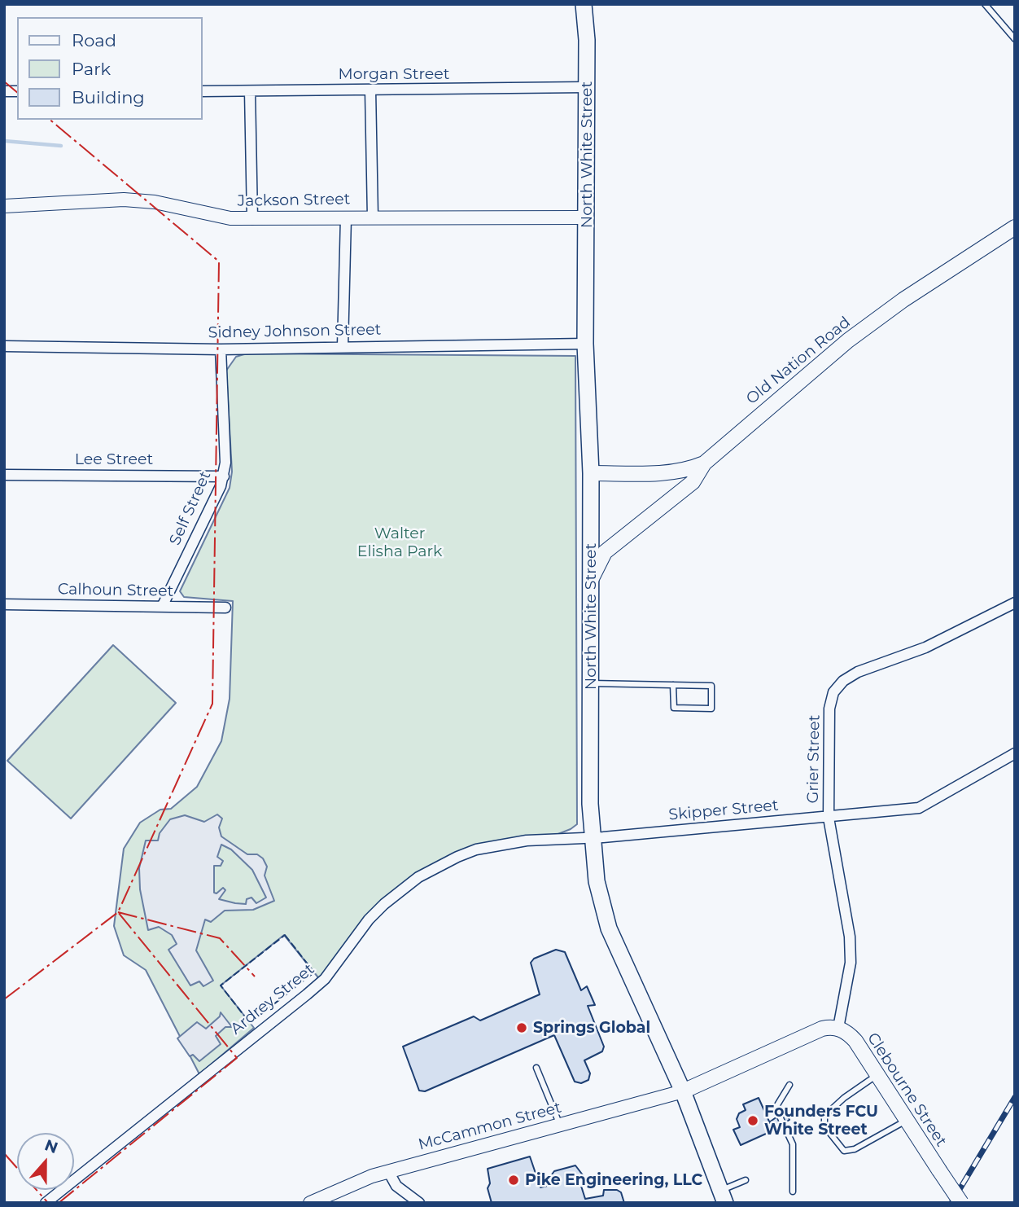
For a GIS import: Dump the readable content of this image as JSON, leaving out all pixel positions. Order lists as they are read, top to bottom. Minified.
{"streets":{"main road":["North White Street","Old Nation Road","Clebourne Street"],"street":["Morgan Street","Jackson Street","Sidney Johnson Street","Lee Street","Self Street","Calhoun Street","Grier Street","Skipper Street","Ardrey Street","McCammon Street"]},"crossings":[["Morgan Street","North White Street"],["North White Street","Jackson Street"],["North White Street","Sidney Johnson Street"],["North White Street","Old Nation Road"],["North White Street","Skipper Street"],["North White Street","Ardrey Street"],["North White Street","McCammon Street"],["Sidney Johnson Street","Self Street"],["Lee Street","Self Street"],["Self Street","Calhoun Street"],["Grier Street","Skipper Street"],["Grier Street","Clebourne Street"],["Skipper Street","Ardrey Street"]],"parks":["Walter Elisha Park"],"places":["Springs Global","Founders FCU White Street","Pike Engineering, LLC"],"legend":["Road","Park","Building"],"north":"top"}
